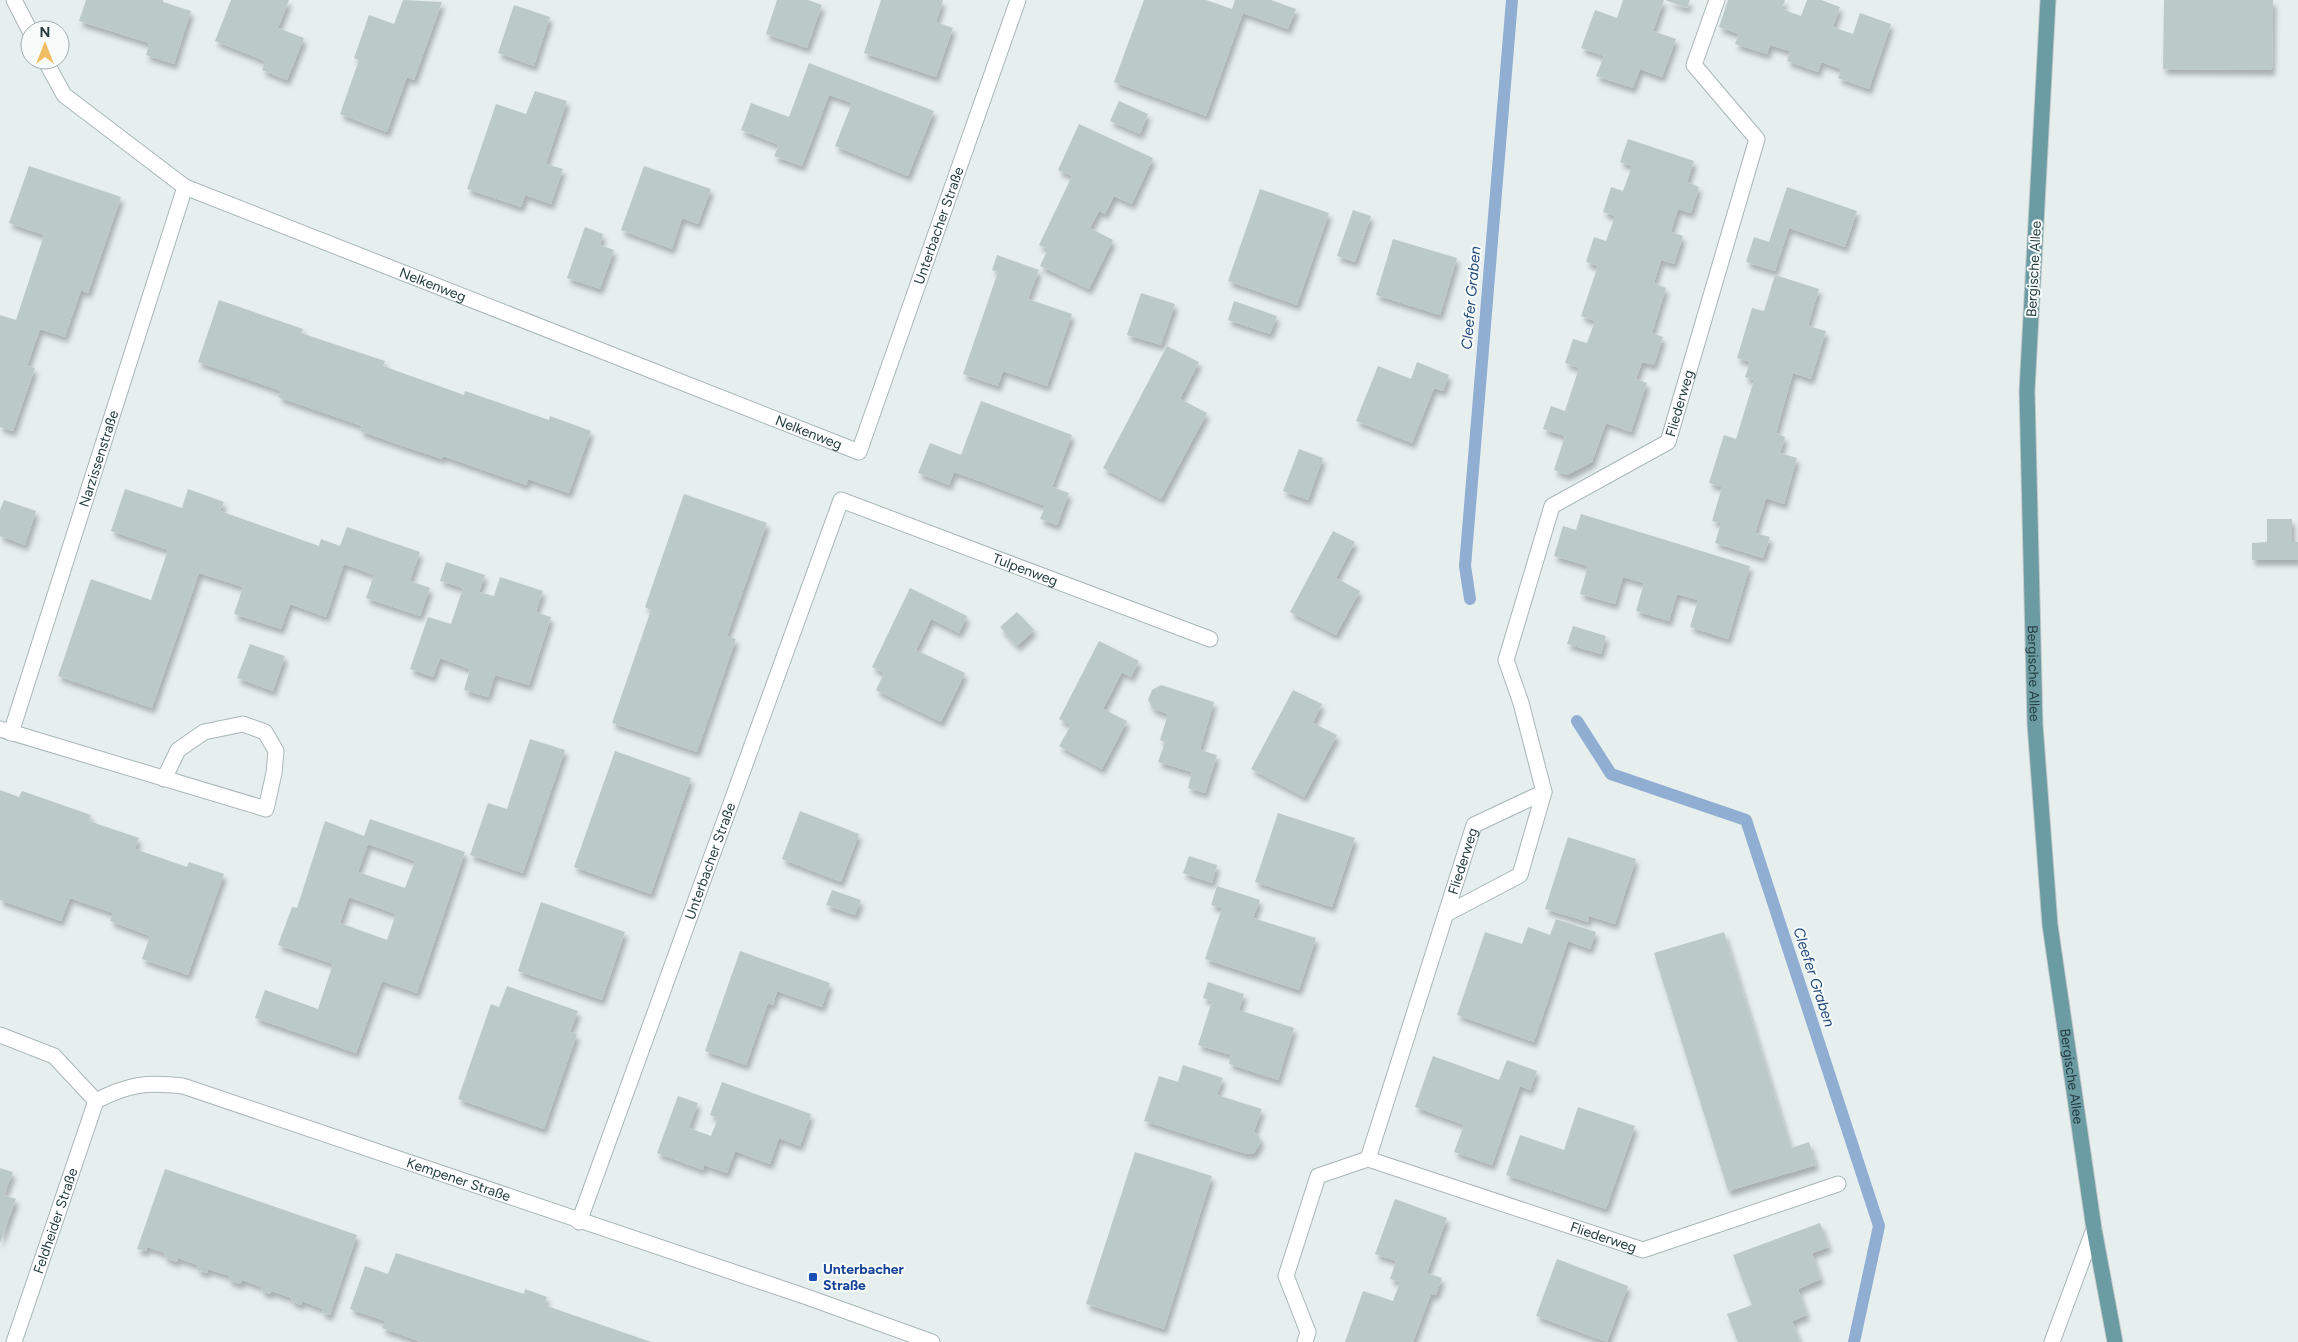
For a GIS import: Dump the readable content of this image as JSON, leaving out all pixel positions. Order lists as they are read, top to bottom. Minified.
{"streets":{"main road":["Bergische Allee"],"street":["Unterbacher Straße","Nelkenweg","Fliederweg","Narzissenstraße","Tulpenweg","Kempener Straße","Feldheider Straße"]},"crossings":[["Unterbacher Straße","Nelkenweg"],["Unterbacher Straße","Tulpenweg"],["Unterbacher Straße","Kempener Straße"],["Nelkenweg","Narzissenstraße"],["Kempener Straße","Feldheider Straße"]],"water":["Cleefer Graben"],"places":{"transit":["Unterbacher Straße"]},"north":"top"}
